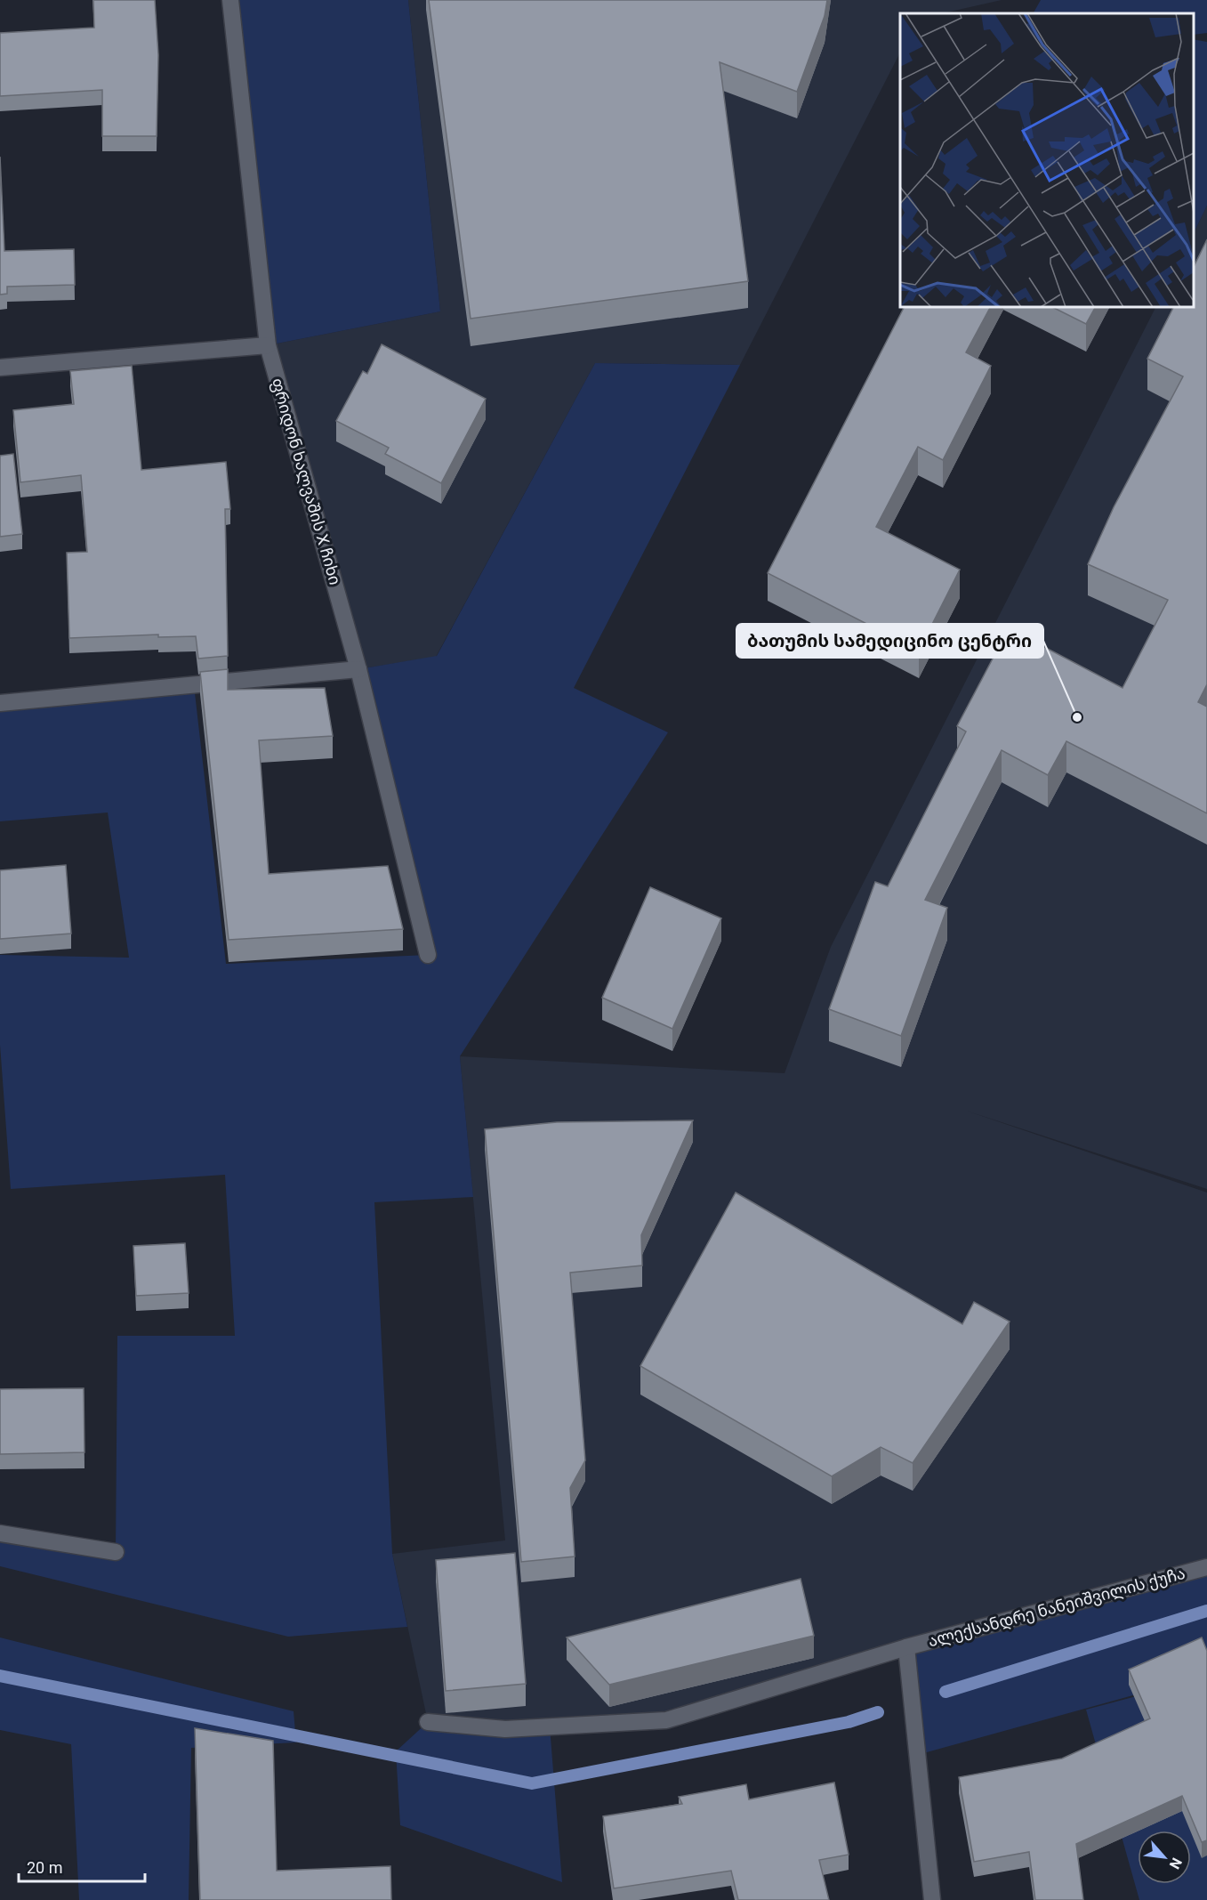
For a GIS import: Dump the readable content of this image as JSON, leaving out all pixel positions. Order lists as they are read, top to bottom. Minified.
{"streets":{"street":["ფრიდონ ხალვაშის X ჩიხი","ალექსანდრე ნანეიშვილის ქუჩა"]},"places":["ბათუმის სამედიცინო ცენტრი"],"scale_bar":"20 m","north":"bottom right"}
